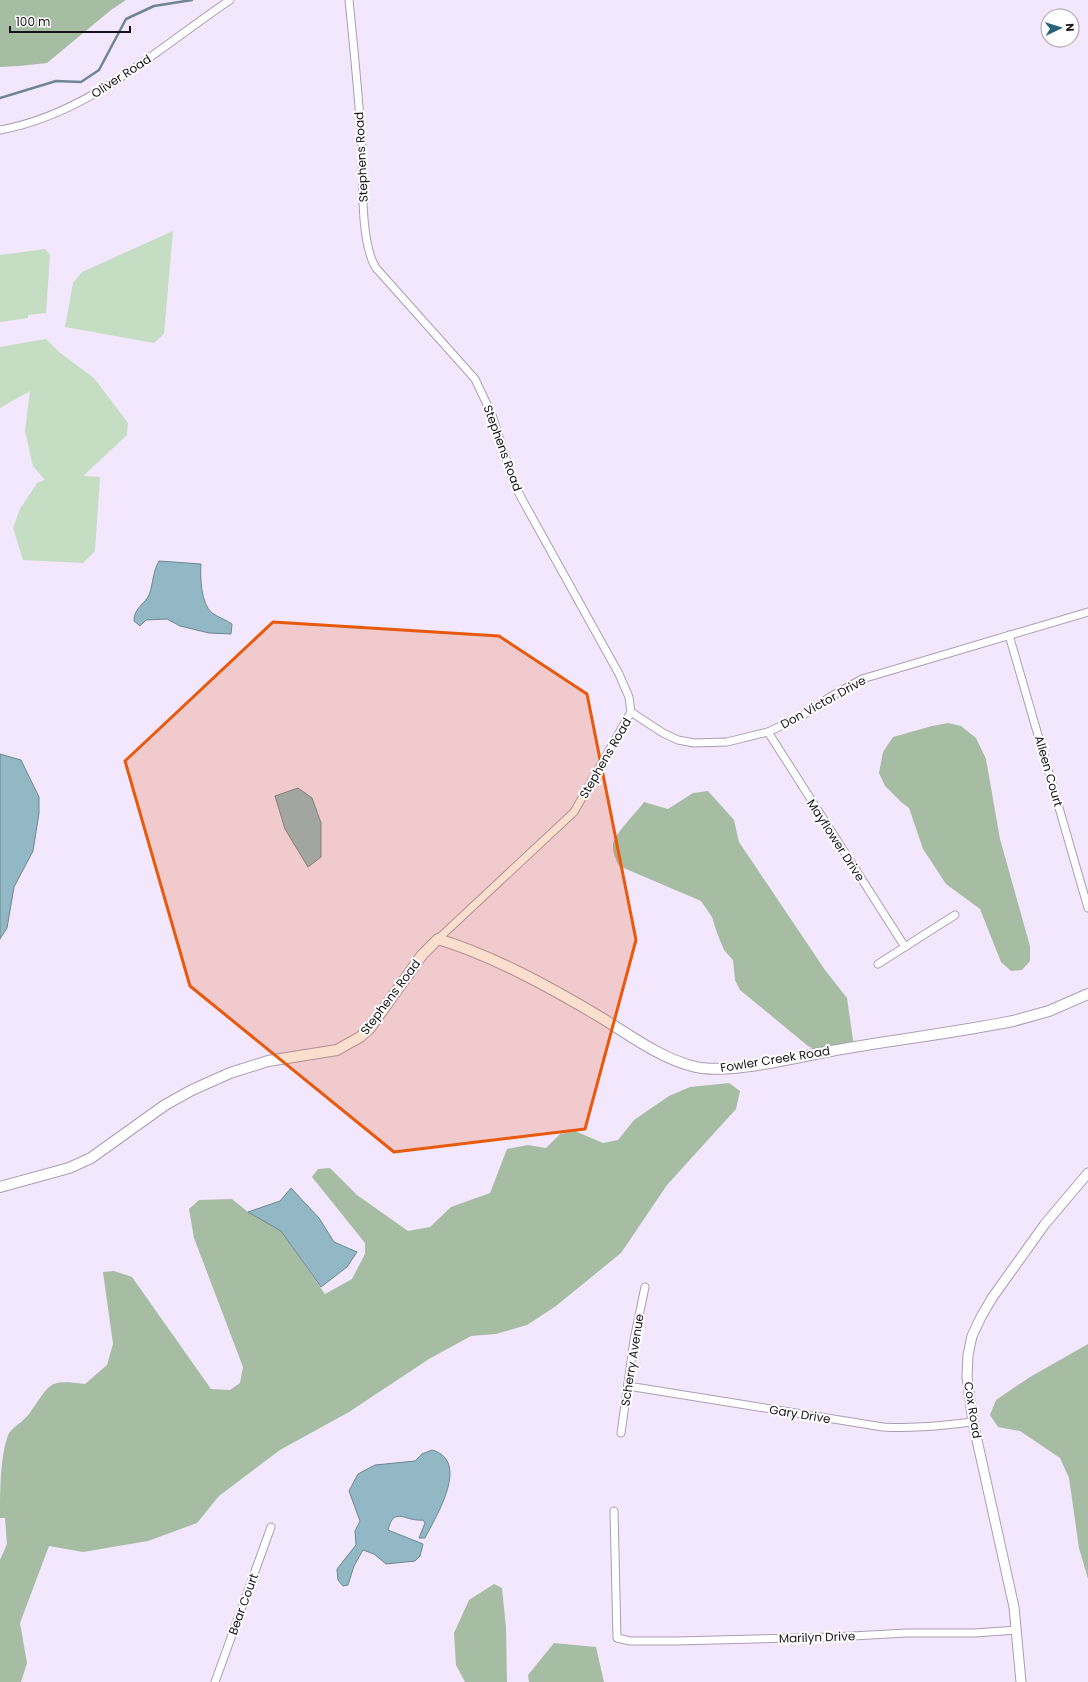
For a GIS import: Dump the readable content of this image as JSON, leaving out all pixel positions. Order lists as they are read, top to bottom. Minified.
{"streets":{"main road":["Stephens Road","Fowler Creek Road"],"street":["Oliver Road","Don Victor Drive","Alleen Court","Mayflower Drive","Scherry Avenue","Cox Road","Gary Drive","Bear Court","Marilyn Drive"]},"crossings":[["Stephens Road","Don Victor Drive"],["Stephens Road","Fowler Creek Road"],["Don Victor Drive","Alleen Court"],["Don Victor Drive","Mayflower Drive"],["Scherry Avenue","Gary Drive"],["Cox Road","Gary Drive"],["Cox Road","Marilyn Drive"]],"scale_bar":"100 m","north":"right"}
